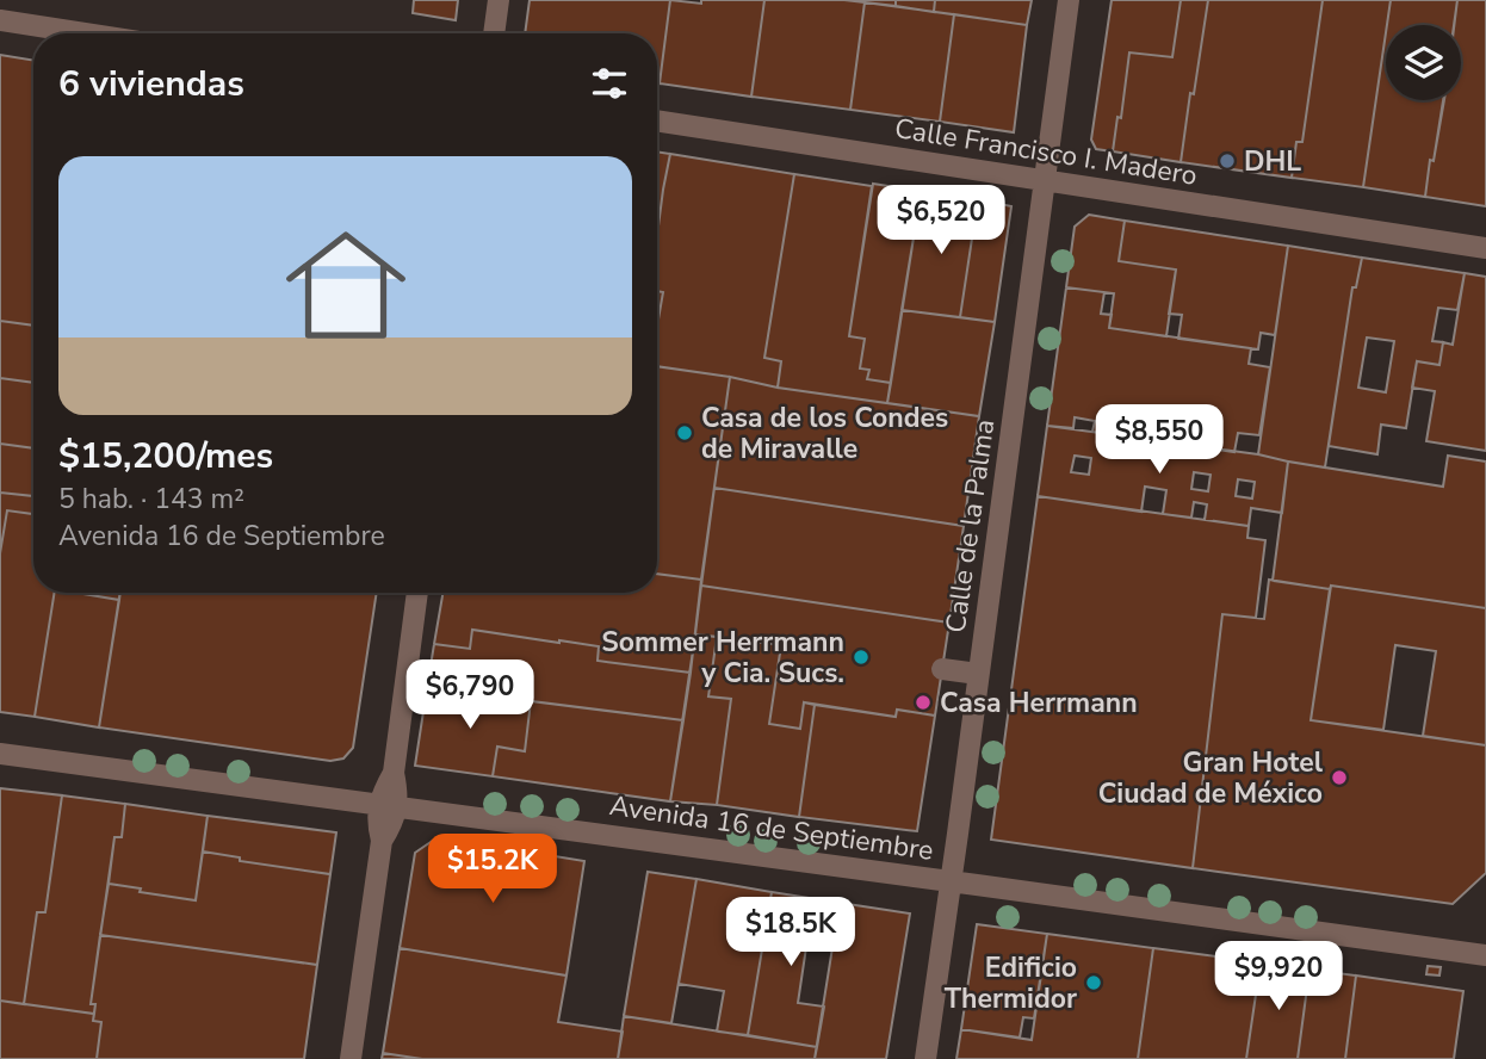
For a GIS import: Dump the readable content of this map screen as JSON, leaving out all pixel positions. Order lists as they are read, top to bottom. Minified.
{"streets":{"street":["Calle Francisco I. Madero","Calle de la Palma","Avenida 16 de Septiembre"]},"crossings":[["Calle Francisco I. Madero","Calle de la Palma"],["Calle de la Palma","Avenida 16 de Septiembre"]],"places":["DHL","Casa de los Condes de Miravalle","Sommer Herrmann y Cia. Sucs.","Casa Herrmann","Gran Hotel Ciudad de México","Edificio Thermidor"],"page":{"heading":"6 viviendas","list":[{"name":"$15,200/mes","note":"5 hab. · 143 m² · Avenida 16 de Septiembre"}],"price":["$6,520","$8,550","$6,790","$15.2K","$18.5K","$9,920"]}}
